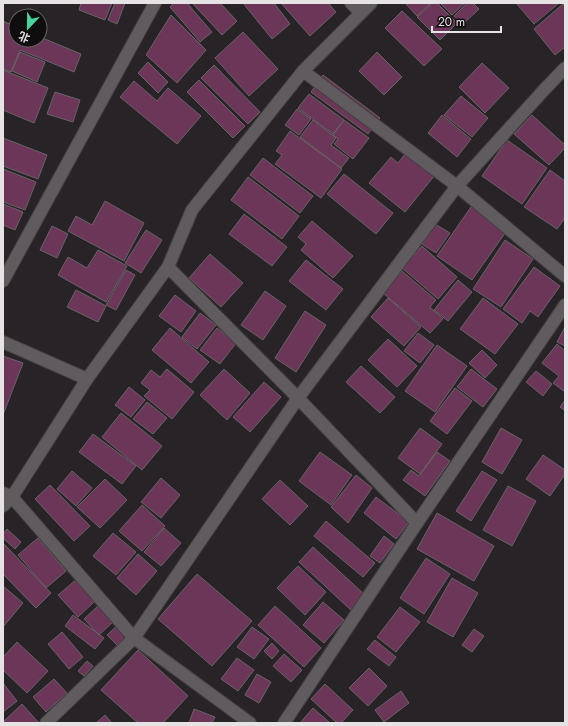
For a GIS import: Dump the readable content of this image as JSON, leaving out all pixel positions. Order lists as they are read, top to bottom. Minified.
{"scale_bar":"20 m","north":"bottom"}
